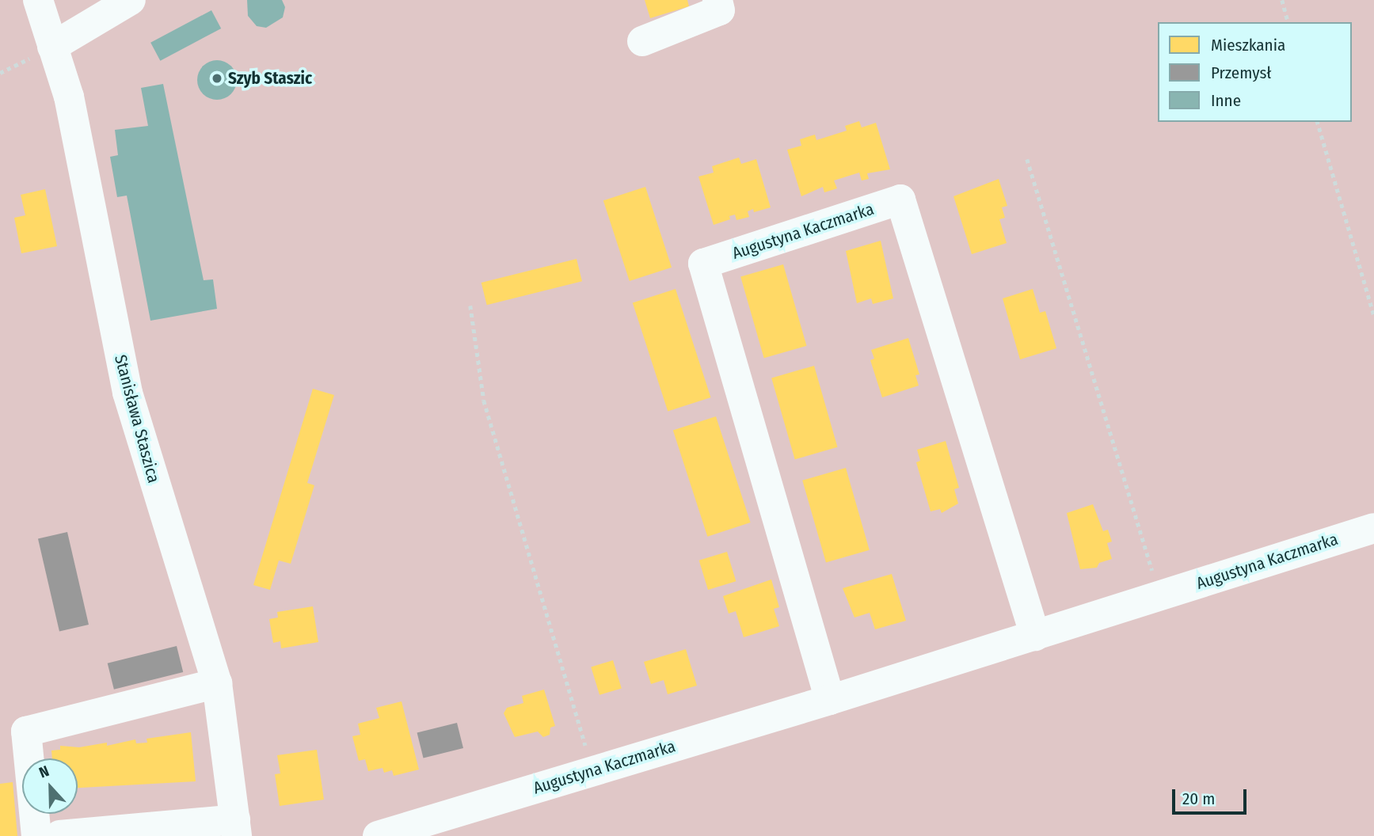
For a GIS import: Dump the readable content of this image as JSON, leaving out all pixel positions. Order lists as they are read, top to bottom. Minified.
{"streets":{"street":["Augustyna Kaczmarka","Stanisława Staszica"]},"places":["Szyb Staszic"],"legend":["Mieszkania","Przemysł","Inne"],"scale_bar":"20 m","north":"top"}
